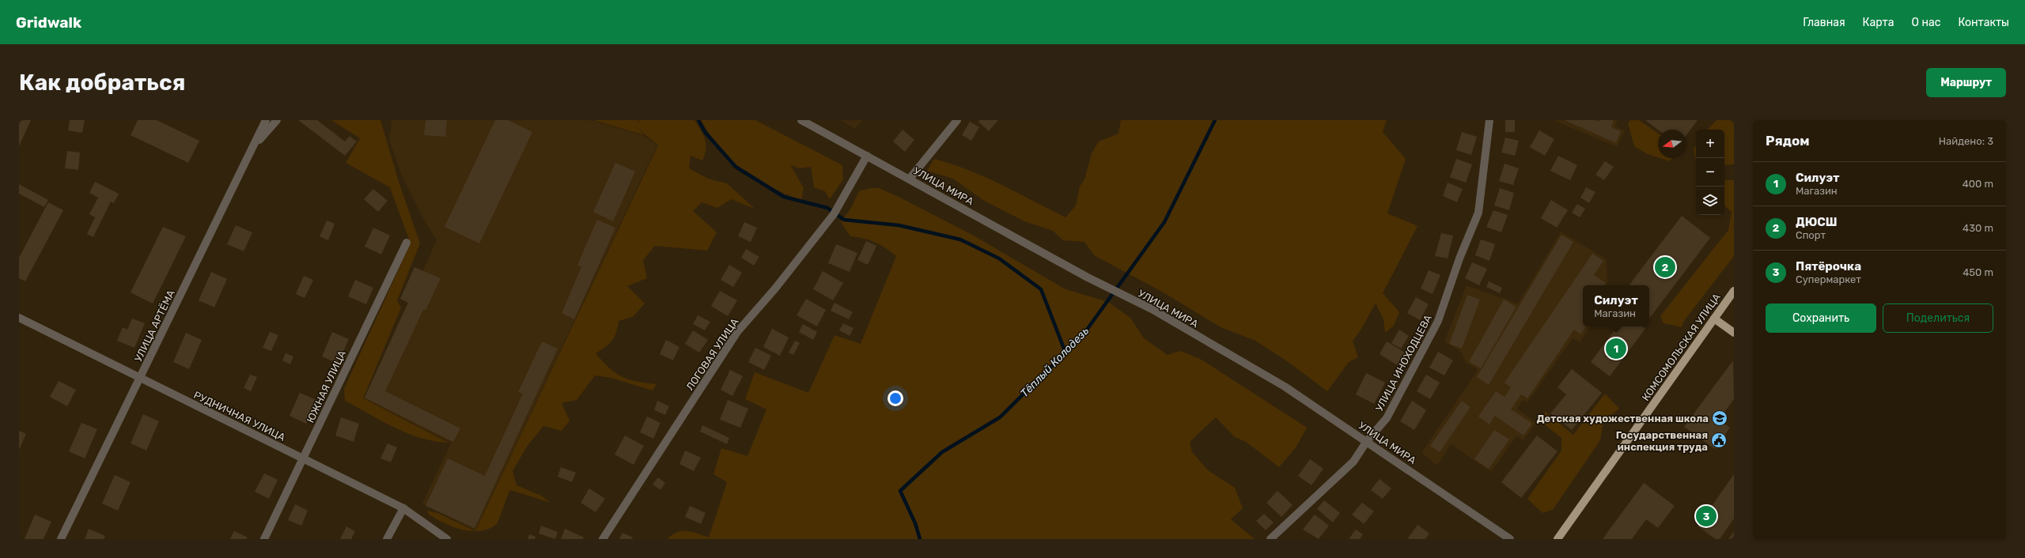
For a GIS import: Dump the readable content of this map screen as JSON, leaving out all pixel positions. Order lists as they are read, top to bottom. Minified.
{"streets":{"main road":["КОМСОМОЛЬСКАЯ УЛИЦА"],"street":["УЛИЦА МИРА","УЛИЦА АРТЁМА","ЛОГОВАЯ УЛИЦА","УЛИЦА ИНОХОДЦЕВА","ЮЖНАЯ УЛИЦА","РУДНИЧНАЯ УЛИЦА"]},"crossings":[["УЛИЦА МИРА","ЛОГОВАЯ УЛИЦА"],["УЛИЦА МИРА","УЛИЦА ИНОХОДЦЕВА"],["УЛИЦА АРТЁМА","РУДНИЧНАЯ УЛИЦА"],["ЮЖНАЯ УЛИЦА","РУДНИЧНАЯ УЛИЦА"]],"water":["Тёплый Колодезь"],"places":{"school or university":["Детская художественная школа"],"public building":["Государственная инспекция труда"]},"north":"left","page":{"header":"Gridwalk","nav":["Главная","Карта","О нас","Контакты"],"buttons":["Маршрут",["Сохранить","Поделиться"]],"title":"Как добраться","heading":["Рядом","Найдено: 3"],"map_buttons":["+","−"],"list":[{"mark":"1","name":"Силуэт","note":"Магазин","value":"400 m"},{"mark":"2","name":"ДЮСШ","note":"Спорт","value":"430 m"},{"mark":"3","name":"Пятёрочка","note":"Супермаркет","value":"450 m"}],"pins":["2","1","3"],"popup":["Силуэт","Магазин"]}}
